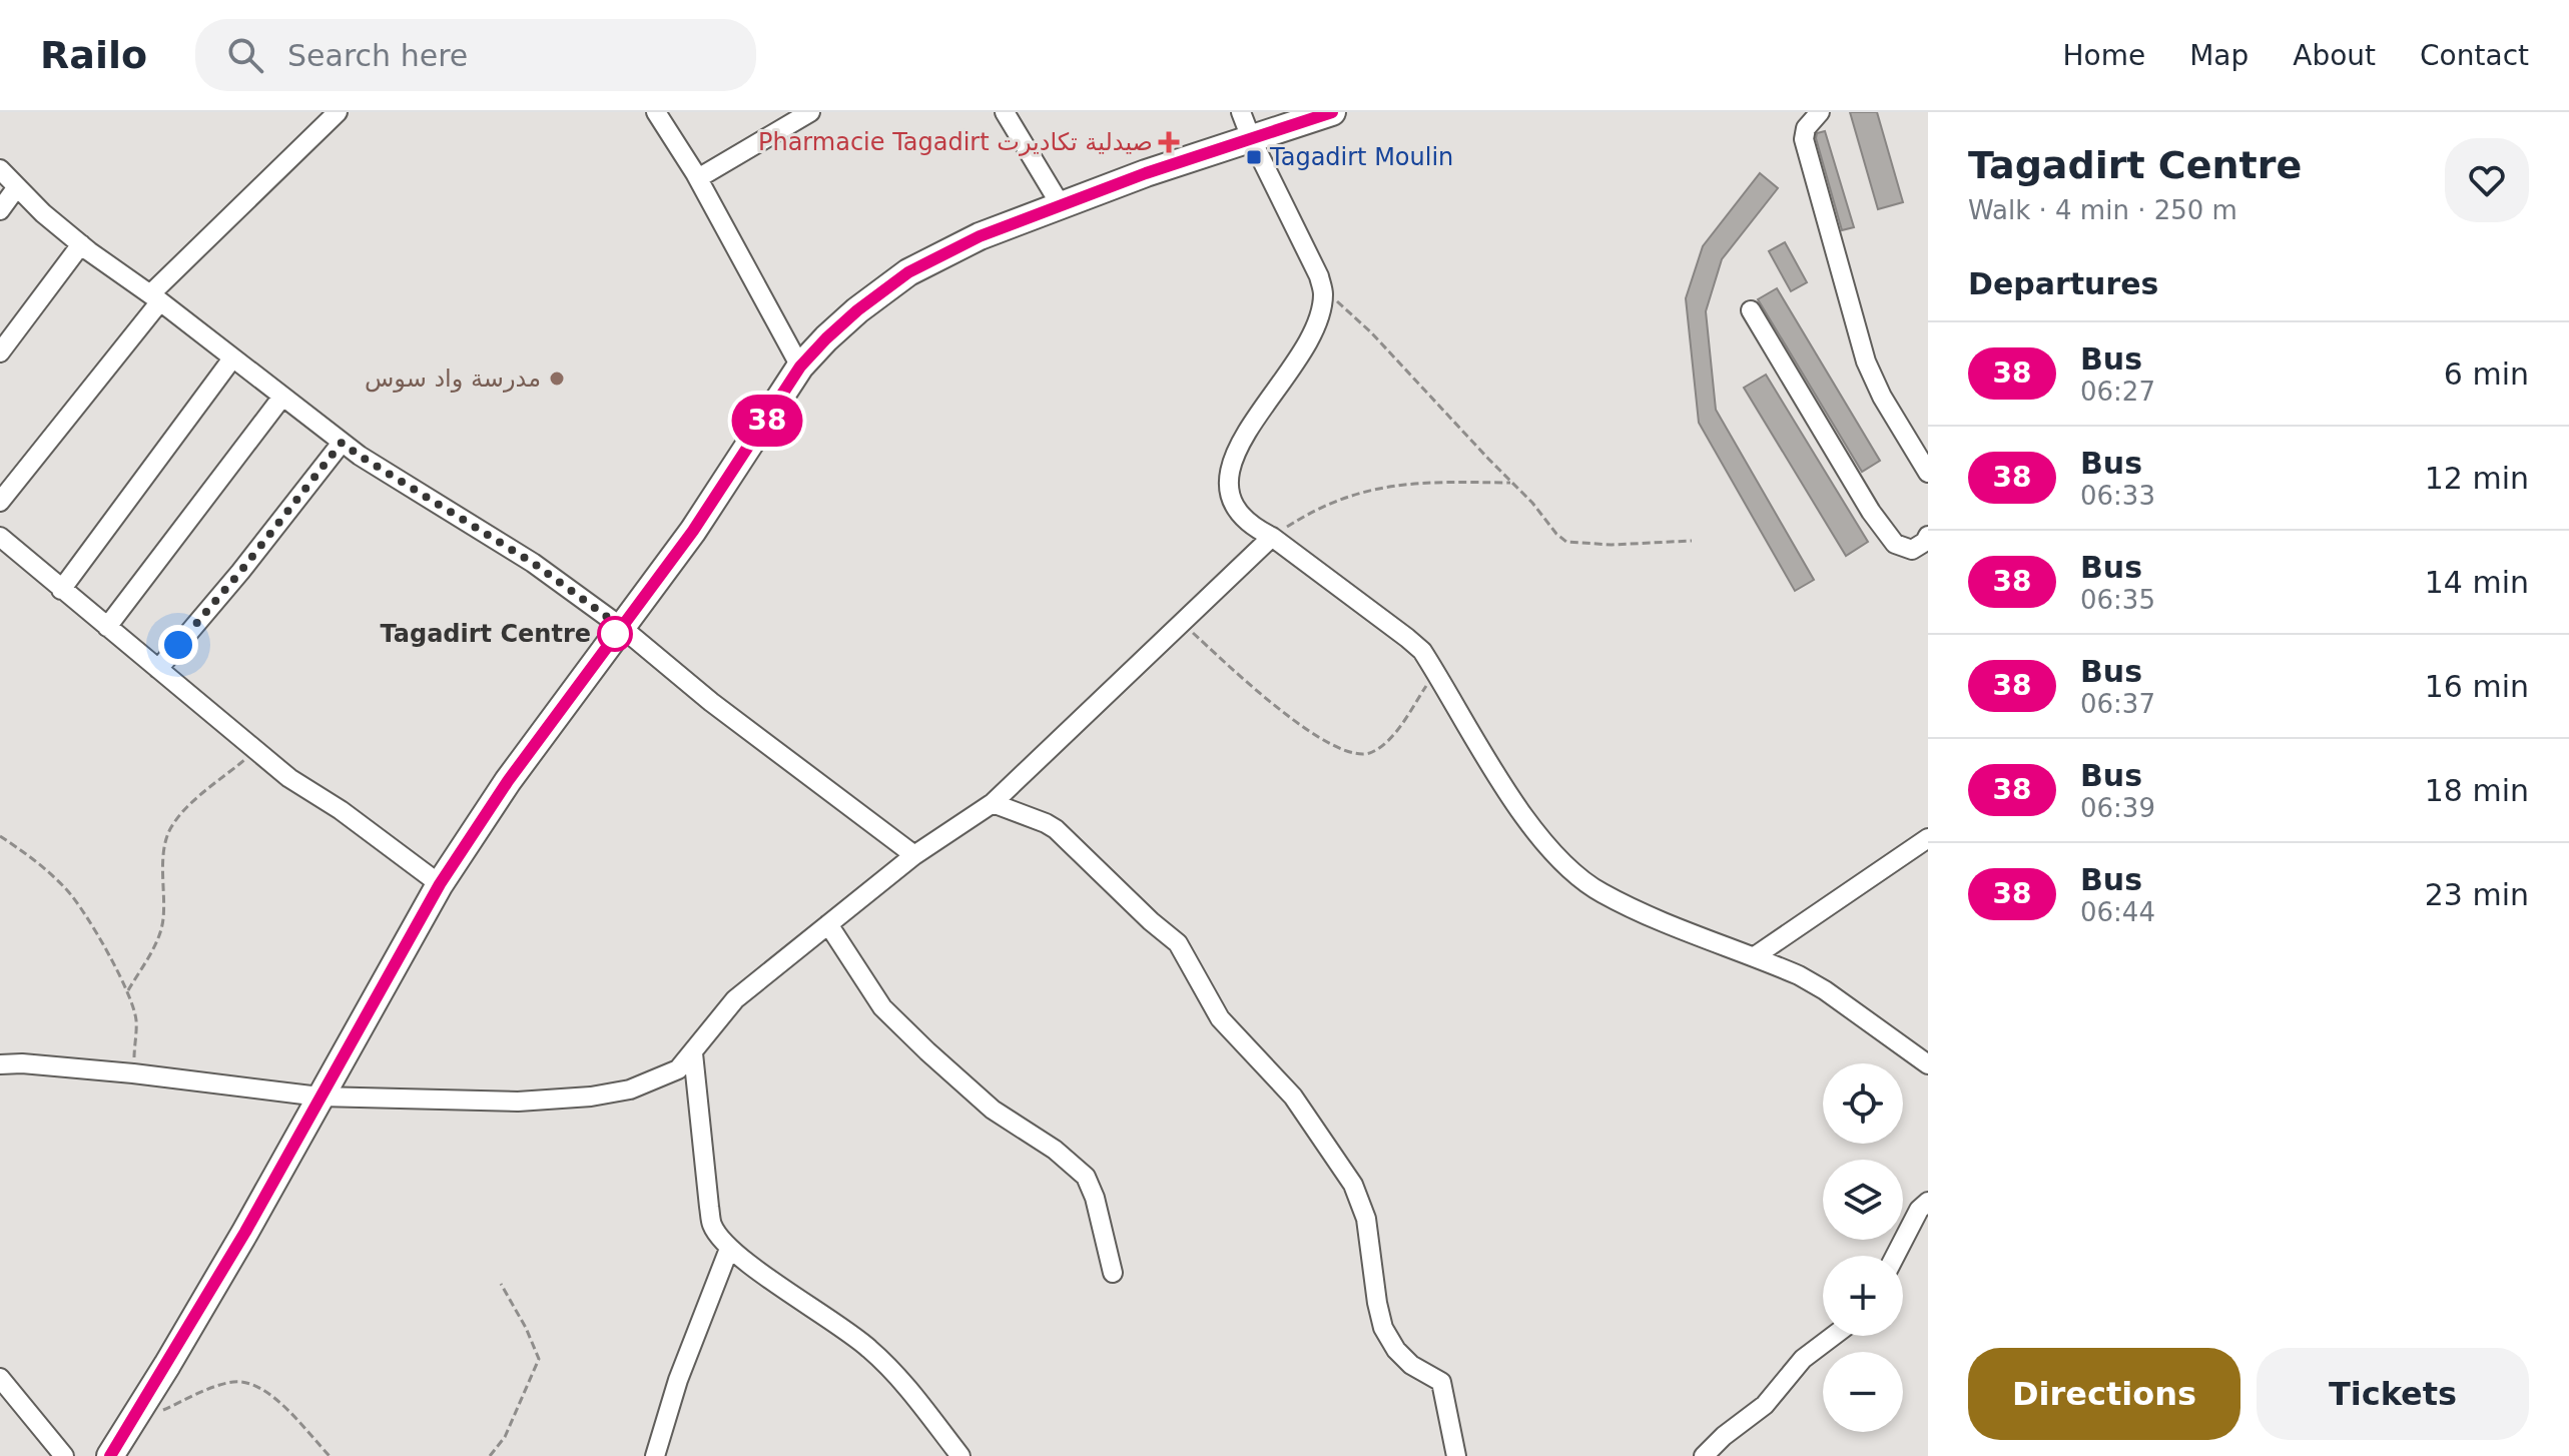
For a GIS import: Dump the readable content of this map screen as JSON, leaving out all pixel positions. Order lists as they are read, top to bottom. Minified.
{"places":{"health":["Pharmacie Tagadirt صيدلية تكاديرت"],"transit":["Tagadirt Moulin"],"other":["مدرسة واد سوس","Tagadirt Centre"]},"lines":["bus line 38"],"page":{"header":"Railo","search":"Search here","nav":["Home","Map","About","Contact"],"on_map":"38","heading":[["Tagadirt Centre","Walk · 4 min · 250 m"],"Departures"],"list":[{"mark":"38","name":"Bus","note":"06:27","value":"6 min"},{"mark":"38","name":"Bus","note":"06:33","value":"12 min"},{"mark":"38","name":"Bus","note":"06:35","value":"14 min"},{"mark":"38","name":"Bus","note":"06:37","value":"16 min"},{"mark":"38","name":"Bus","note":"06:39","value":"18 min"},{"mark":"38","name":"Bus","note":"06:44","value":"23 min"}],"map_buttons":["+","−"],"buttons":["Directions","Tickets"]}}
